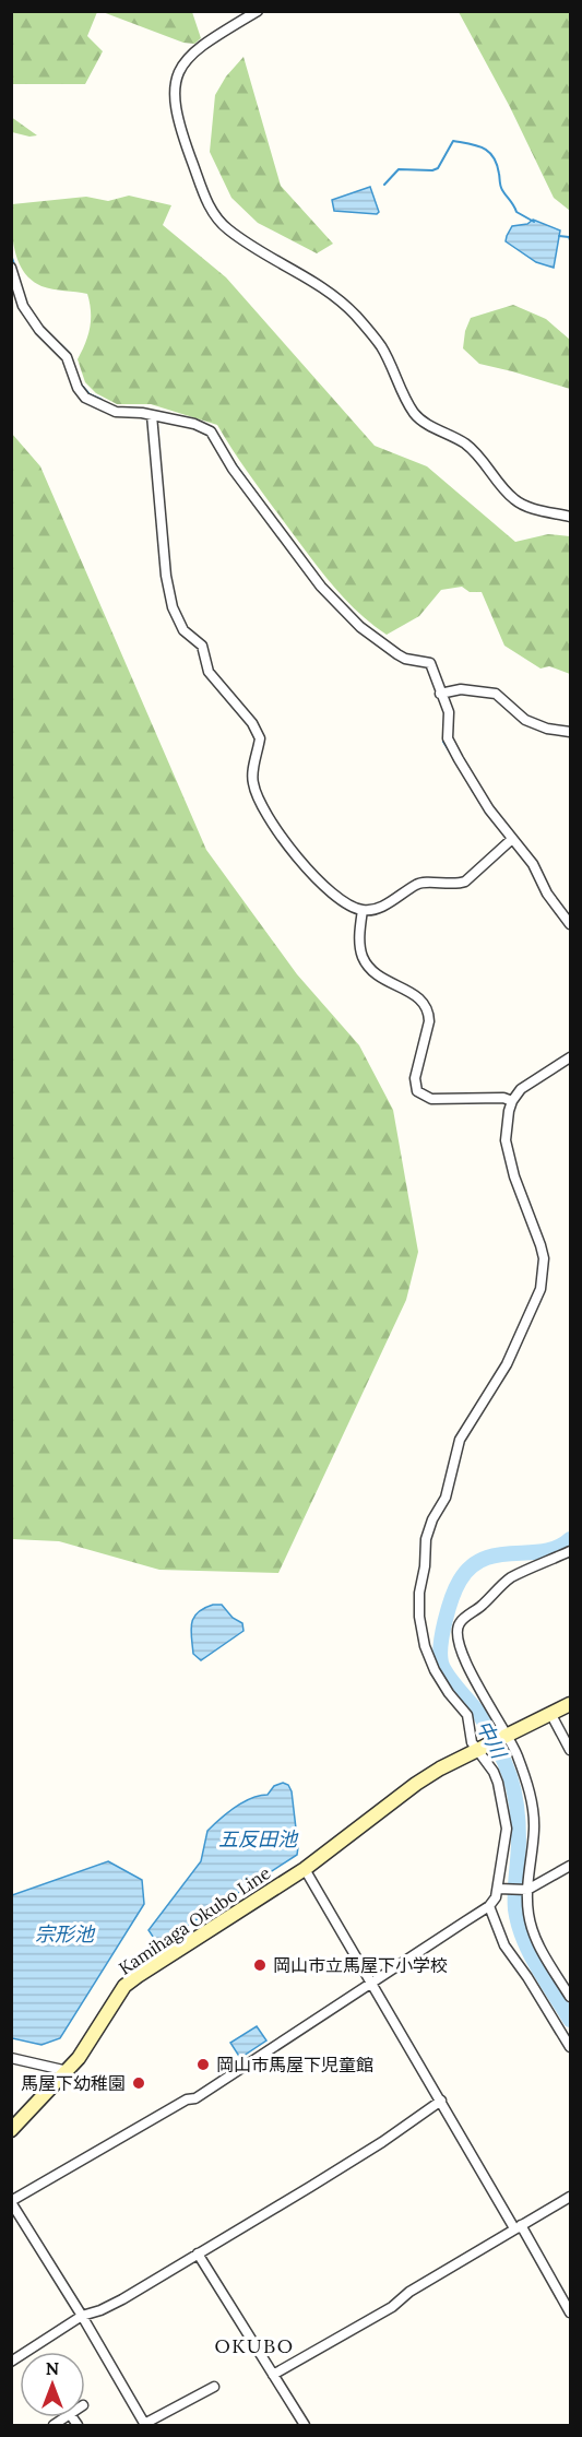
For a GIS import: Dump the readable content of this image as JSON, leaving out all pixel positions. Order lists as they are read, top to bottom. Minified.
{"streets":{"main road":["Kamihaga Okubo Line"]},"districts":["OKUBO"],"water":["中川","五反田池","宗形池"],"places":["岡山市立馬屋下小学校","岡山市馬屋下児童館","馬屋下幼稚園"],"north":"top"}
